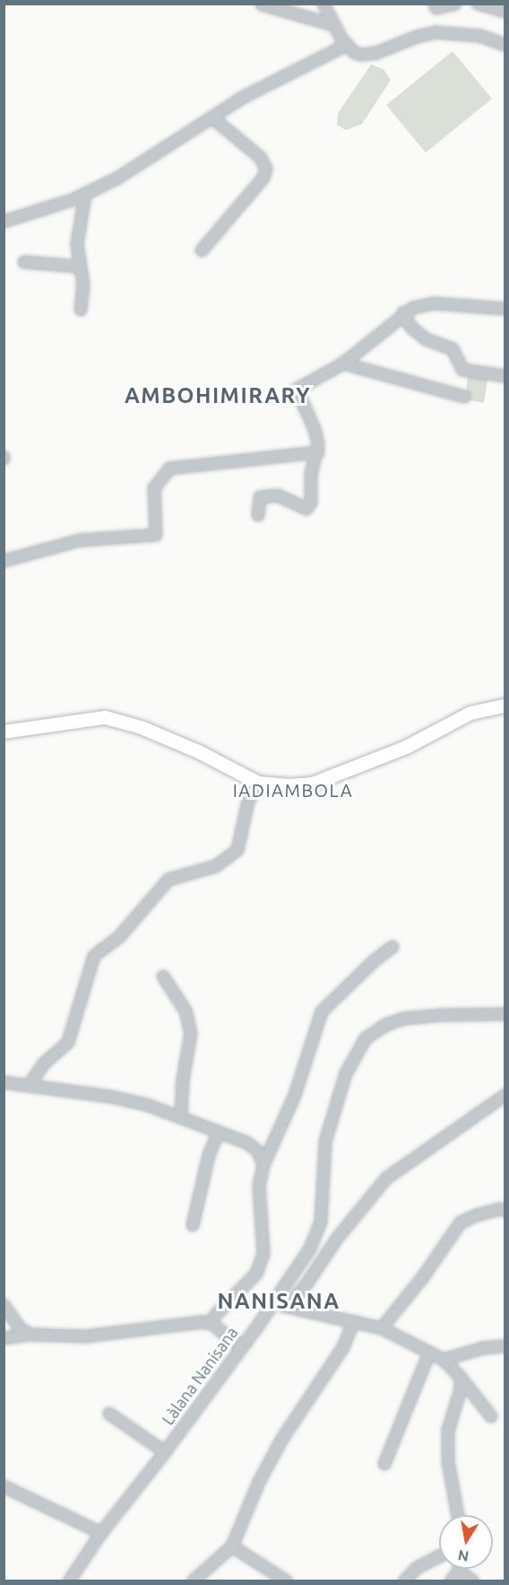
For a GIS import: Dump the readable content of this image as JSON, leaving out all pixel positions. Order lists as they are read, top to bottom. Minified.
{"streets":{"street":["Làlana Nanisana"]},"districts":["AMBOHIMIRARY","IADIAMBOLA","NANISANA"],"north":"bottom"}
